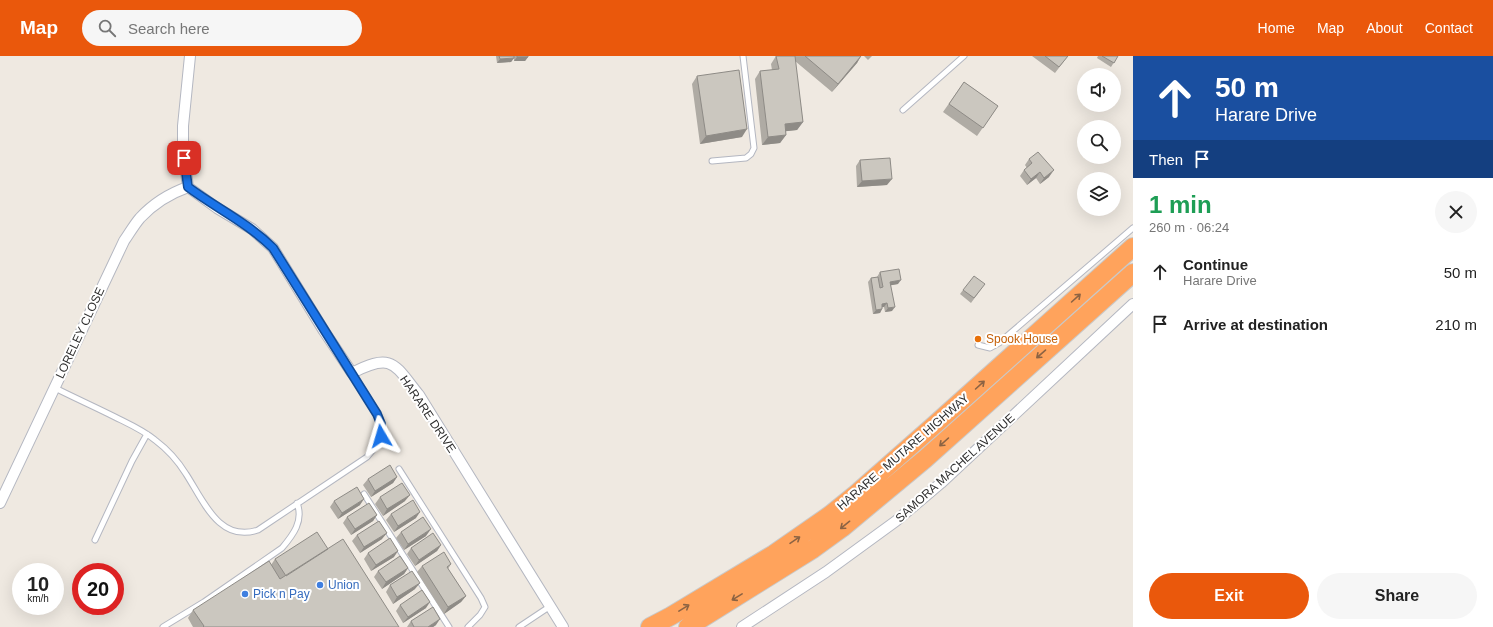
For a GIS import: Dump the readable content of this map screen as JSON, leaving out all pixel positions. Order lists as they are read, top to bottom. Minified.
{"streets":{"highway":["HARARE - MUTARE HIGHWAY"],"street":["LORELEY CLOSE","HARARE DRIVE","SAMORA MACHEL AVENUE"]},"places":["Spook House","Union","Pick n Pay"],"page":{"header":"Map","search":"Search here","nav":["Home","Map","About","Contact"],"turn":["50 m","Harare Drive"],"then":"Then","heading":["1 min","260 m · 06:24"],"list":[{"name":"Continue","note":"Harare Drive","value":"50 m"},{"name":"Arrive at destination","value":"210 m"}],"speed":"10 km/h","limit":"20","buttons":["Exit","Share"]}}
